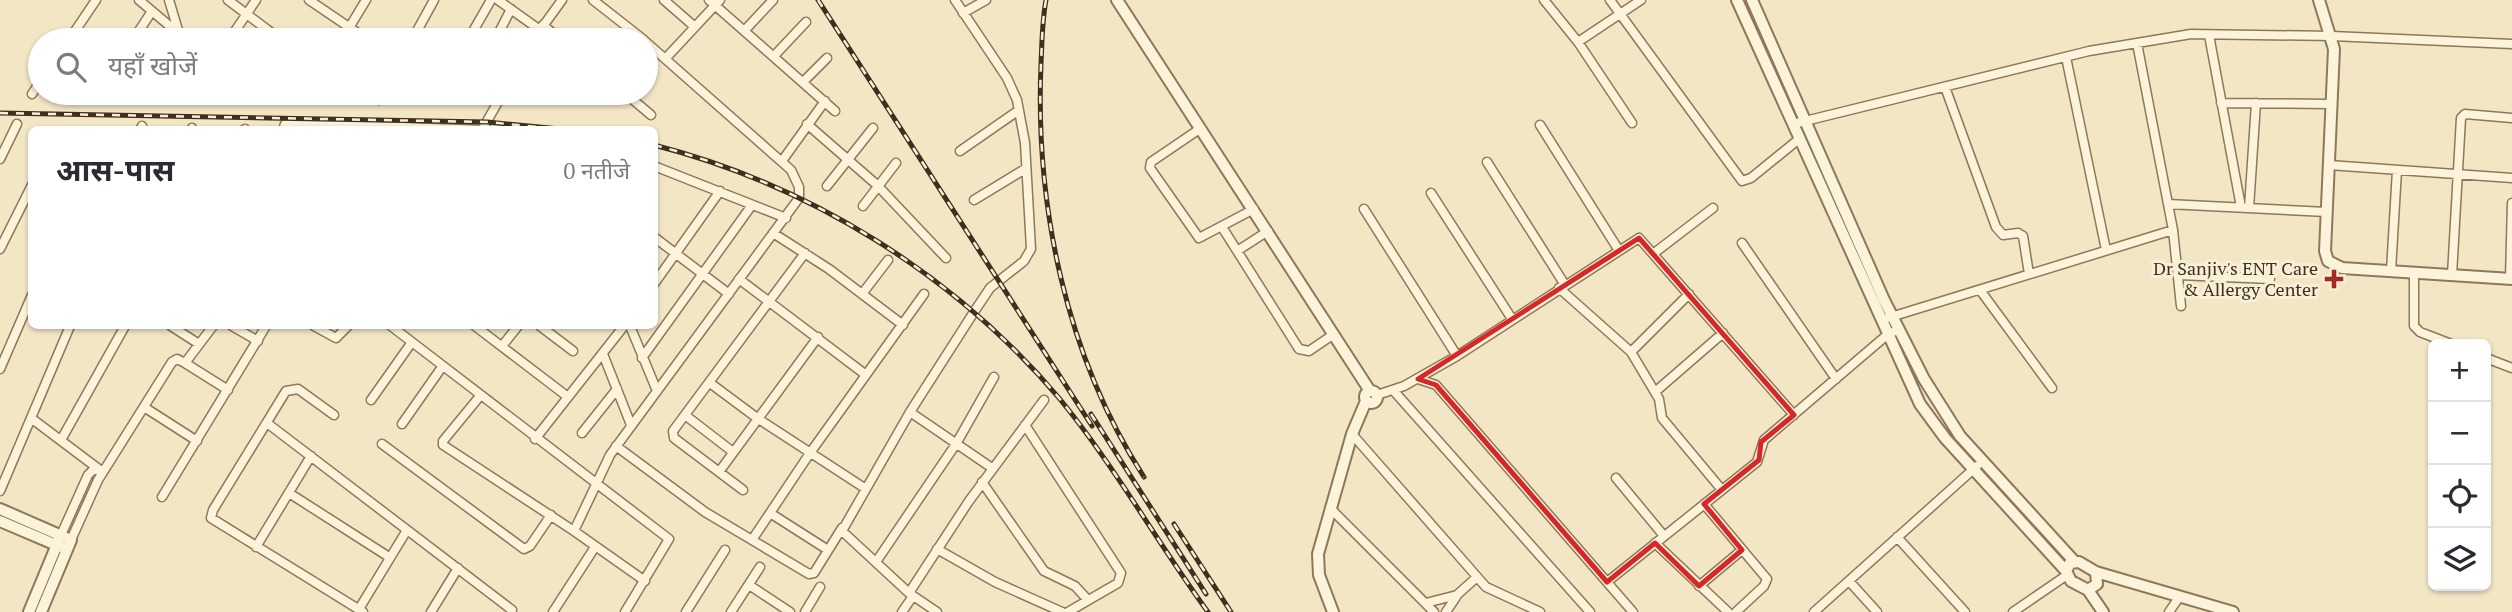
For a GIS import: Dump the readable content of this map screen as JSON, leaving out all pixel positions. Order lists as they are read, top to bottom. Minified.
{"places":{"health":["Dr Sanjiv's ENT Care & Allergy Center"]},"page":{"search":"यहाँ खोजें","heading":["आस-पास","0 नतीजे"],"map_buttons":["+","−"]}}
